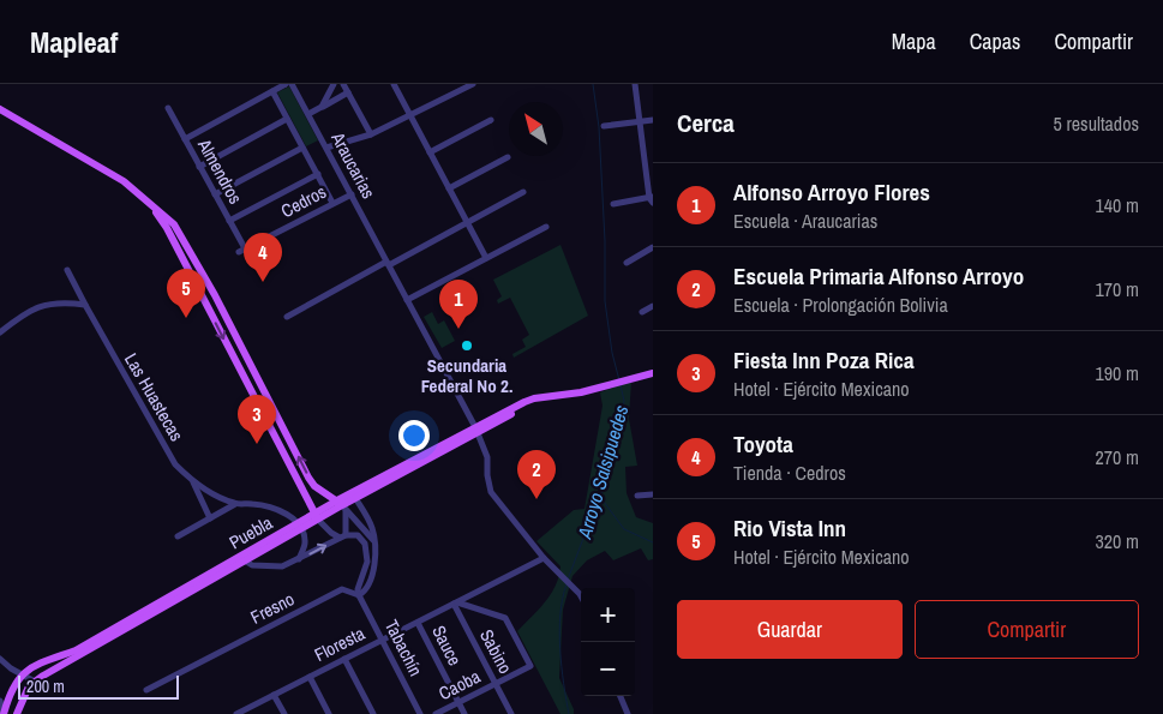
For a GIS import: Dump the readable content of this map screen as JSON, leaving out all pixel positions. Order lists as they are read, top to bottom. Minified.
{"streets":{"main road":["Puebla"],"street":["Araucarias","Almendros","Cedros","Las Huastecas","Fresno","Floresta","Sauce","Tabachín","Sabino","Caoba"]},"crossings":[["Araucarias","Cedros"],["Araucarias","Puebla"],["Araucarias","Floresta"],["Almendros","Cedros"],["Las Huastecas","Puebla"],["Fresno","Tabachín"],["Floresta","Sauce"],["Floresta","Tabachín"],["Floresta","Sabino"],["Floresta","Caoba"],["Sauce","Caoba"],["Sabino","Caoba"]],"water":["Arroyo Salsipuedes"],"places":["Secundaria Federal No 2."],"scale_bar":"200 m","north":"top left","page":{"header":"Mapleaf","nav":["Mapa","Capas","Compartir"],"heading":["Cerca","5 resultados"],"list":[{"mark":"1","name":"Alfonso Arroyo Flores","note":"Escuela · Araucarias","value":"140 m"},{"mark":"2","name":"Escuela Primaria Alfonso Arroyo","note":"Escuela · Prolongación Bolivia","value":"170 m"},{"mark":"3","name":"Fiesta Inn Poza Rica","note":"Hotel · Ejército Mexicano","value":"190 m"},{"mark":"4","name":"Toyota","note":"Tienda · Cedros","value":"270 m"},{"mark":"5","name":"Rio Vista Inn","note":"Hotel · Ejército Mexicano","value":"320 m"}],"pins":["4","5","1","3","2"],"buttons":["Guardar","Compartir"],"map_buttons":["+","−"],"scale":"200 m"}}
